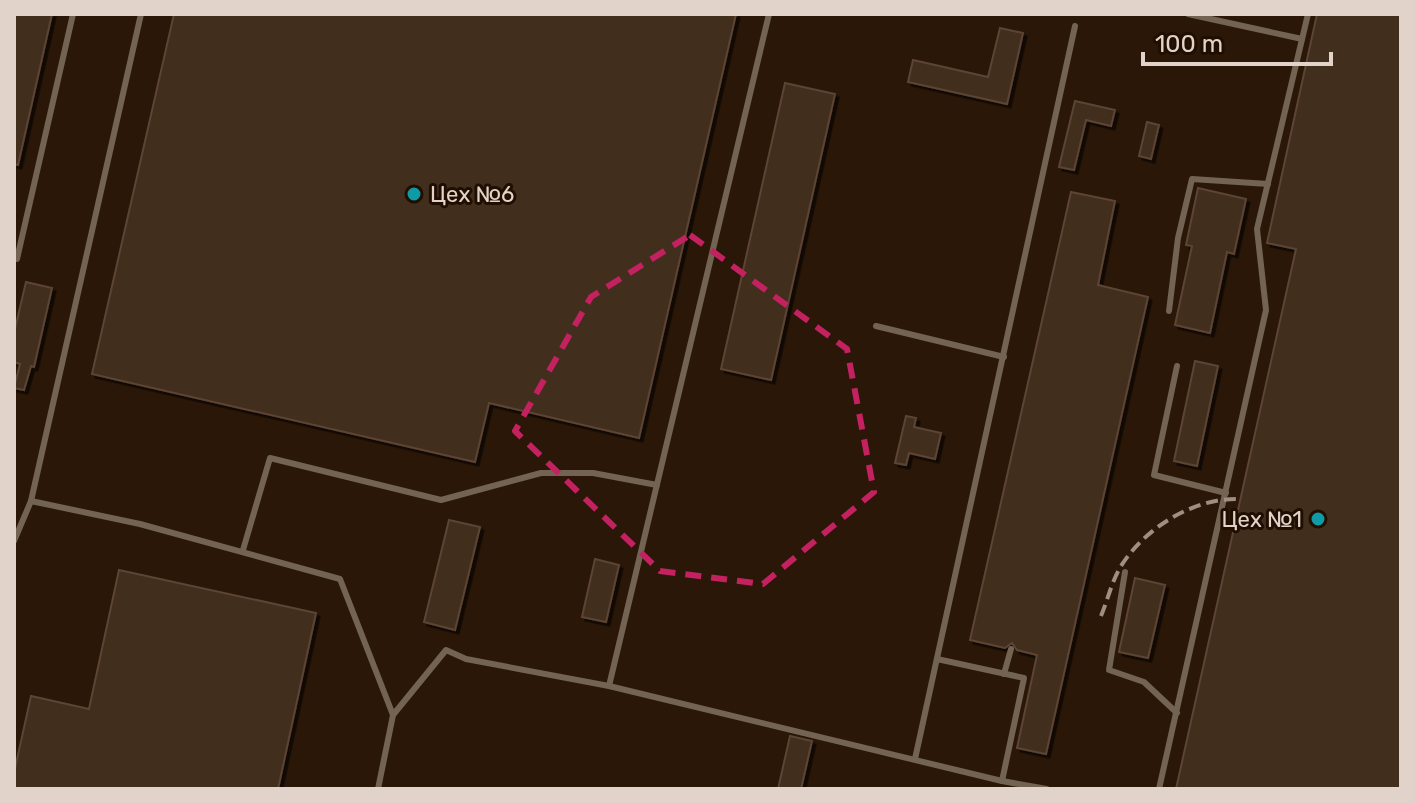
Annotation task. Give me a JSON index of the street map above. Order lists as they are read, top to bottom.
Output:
{
  "places": ["Цех №6", "Цех №1"],
  "scale_bar": "100 m"
}
